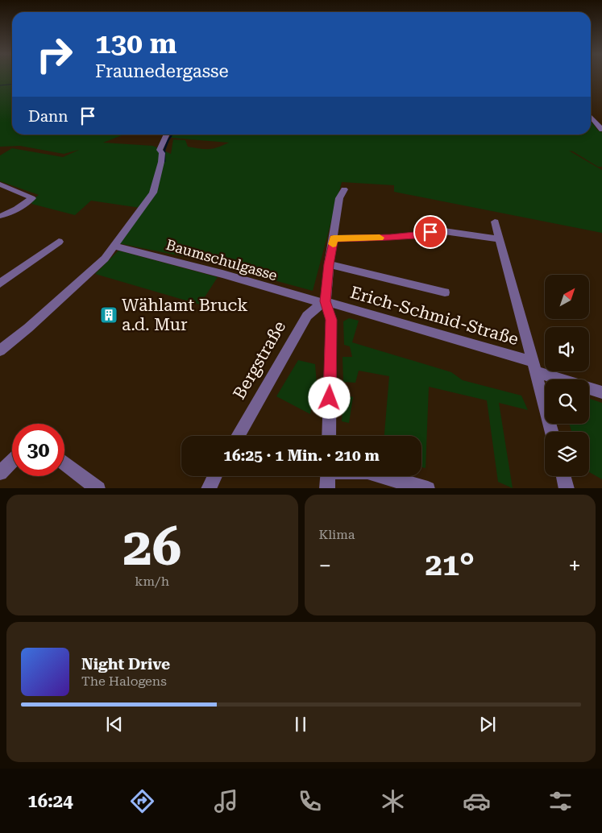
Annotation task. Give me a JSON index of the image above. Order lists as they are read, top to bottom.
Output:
{
  "streets": {
    "street": ["Baumschulgasse", "Erich-Schmid-Straße", "Bergstraße"]
  },
  "crossings": [
    ["Baumschulgasse", "Erich-Schmid-Straße"],
    ["Baumschulgasse", "Bergstraße"],
    ["Erich-Schmid-Straße", "Bergstraße"]
  ],
  "places": {
    "building": ["Wählamt Bruck a.d. Mur"]
  },
  "north": "top right",
  "page": {
    "turn": ["130 m", "Fraunedergasse"],
    "then": "Dann",
    "limit": "30",
    "trip": "16:25 · 1 Min. · 210 m",
    "tile": [
      ["26", "km/h"],
      "Klima"
    ],
    "heat": ["−", "21°", "+"],
    "song": ["Night Drive", "The Halogens"],
    "tabs": "16:24"
  }
}
